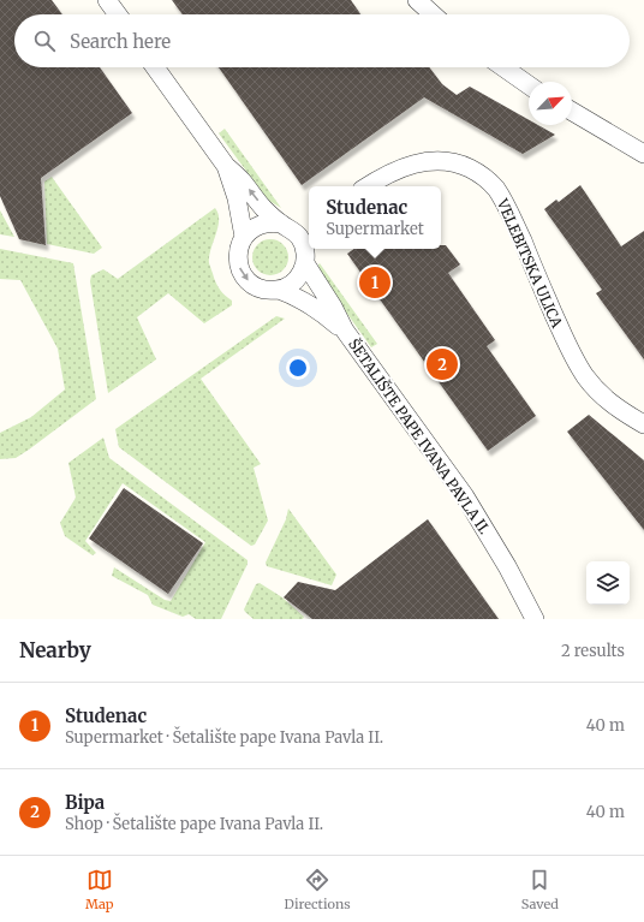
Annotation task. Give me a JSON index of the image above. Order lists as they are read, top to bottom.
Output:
{
  "streets": {
    "street": ["VELEBITSKA ULICA", "ŠETALIŠTE PAPE IVANA PAVLA II."]
  },
  "north": "top right",
  "page": {
    "search": "Search here",
    "popup": ["Studenac", "Supermarket"],
    "pins": ["1", "2"],
    "heading": ["Nearby", "2 results"],
    "list": [
      {
        "mark": "1",
        "name": "Studenac",
        "note": "Supermarket · Šetalište pape Ivana Pavla II.",
        "value": "40 m"
      },
      {
        "mark": "2",
        "name": "Bipa",
        "note": "Shop · Šetalište pape Ivana Pavla II.",
        "value": "40 m"
      }
    ],
    "nav": ["Map", "Directions", "Saved"]
  }
}
